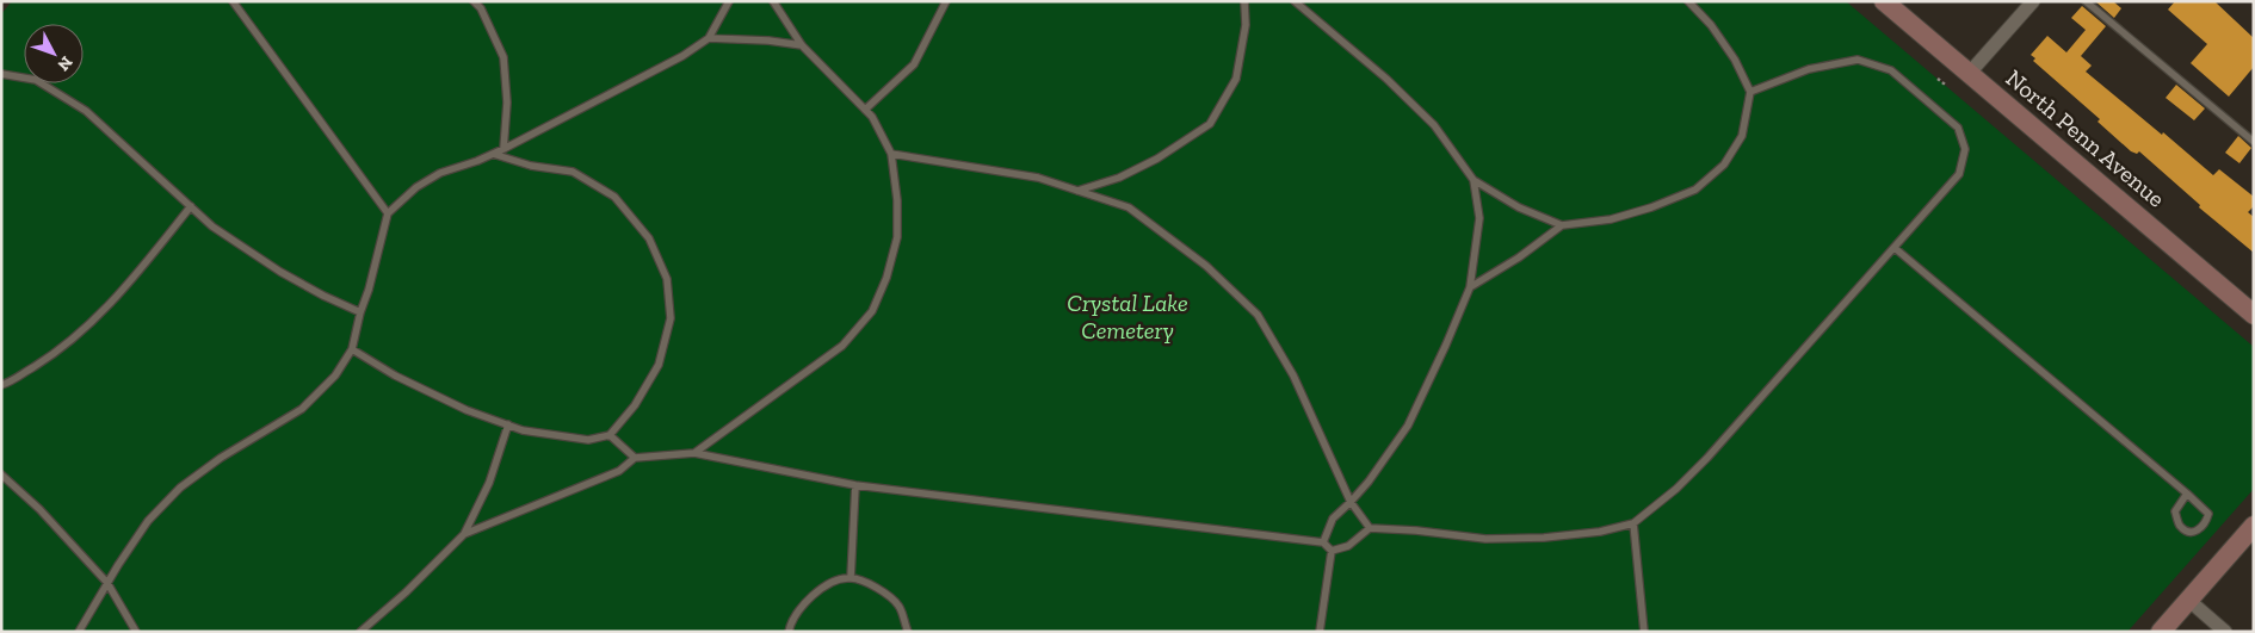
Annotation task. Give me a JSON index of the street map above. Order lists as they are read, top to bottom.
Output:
{
  "streets": {
    "main road": ["North Penn Avenue"]
  },
  "parks": ["Crystal Lake Cemetery"],
  "north": "bottom right"
}
